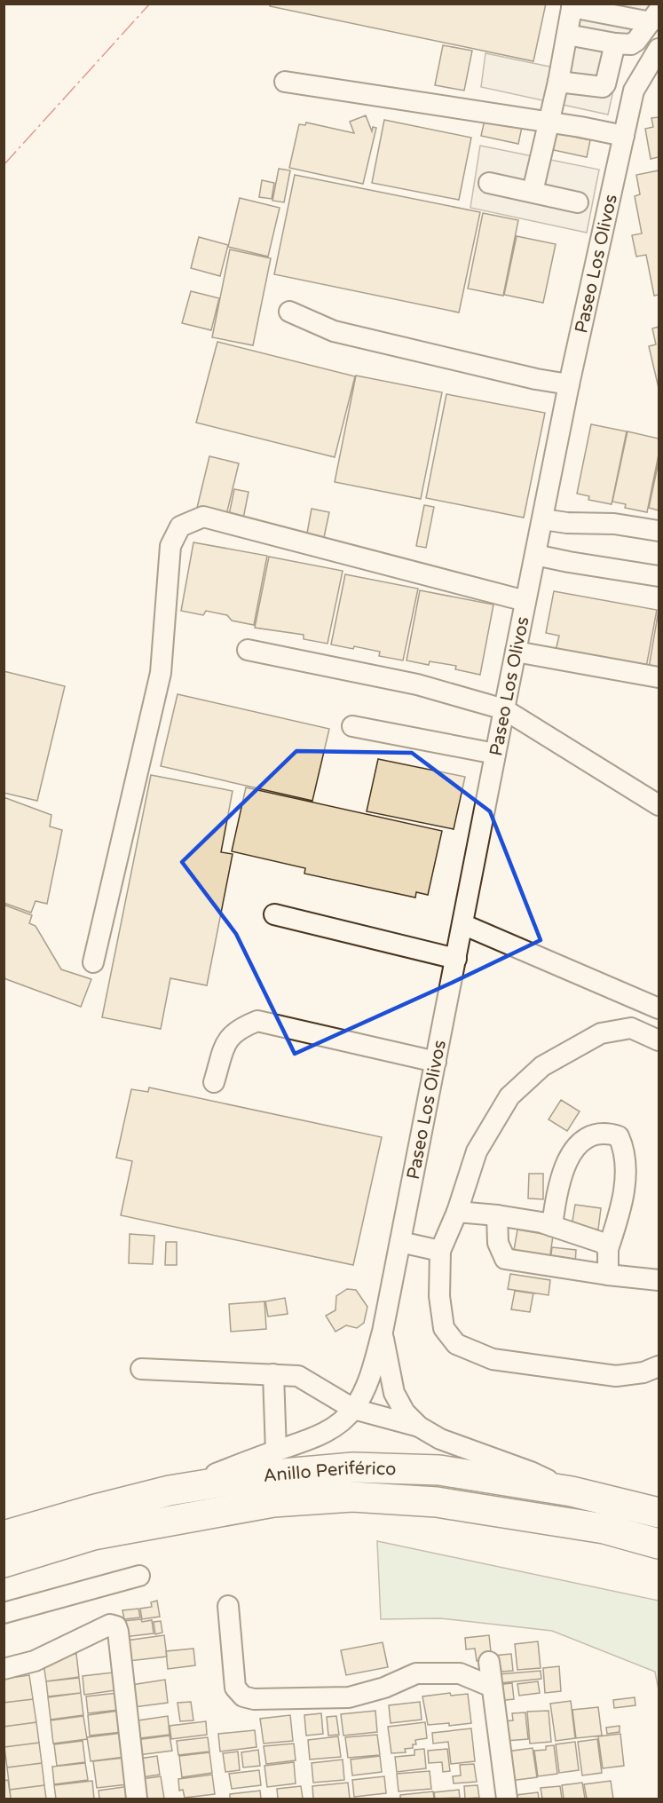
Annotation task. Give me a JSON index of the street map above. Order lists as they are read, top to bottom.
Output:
{
  "streets": {
    "highway": ["Anillo Periférico"],
    "street": ["Paseo Los Olivos"]
  },
  "crossings": [
    ["Paseo Los Olivos", "Anillo Periférico"]
  ]
}
